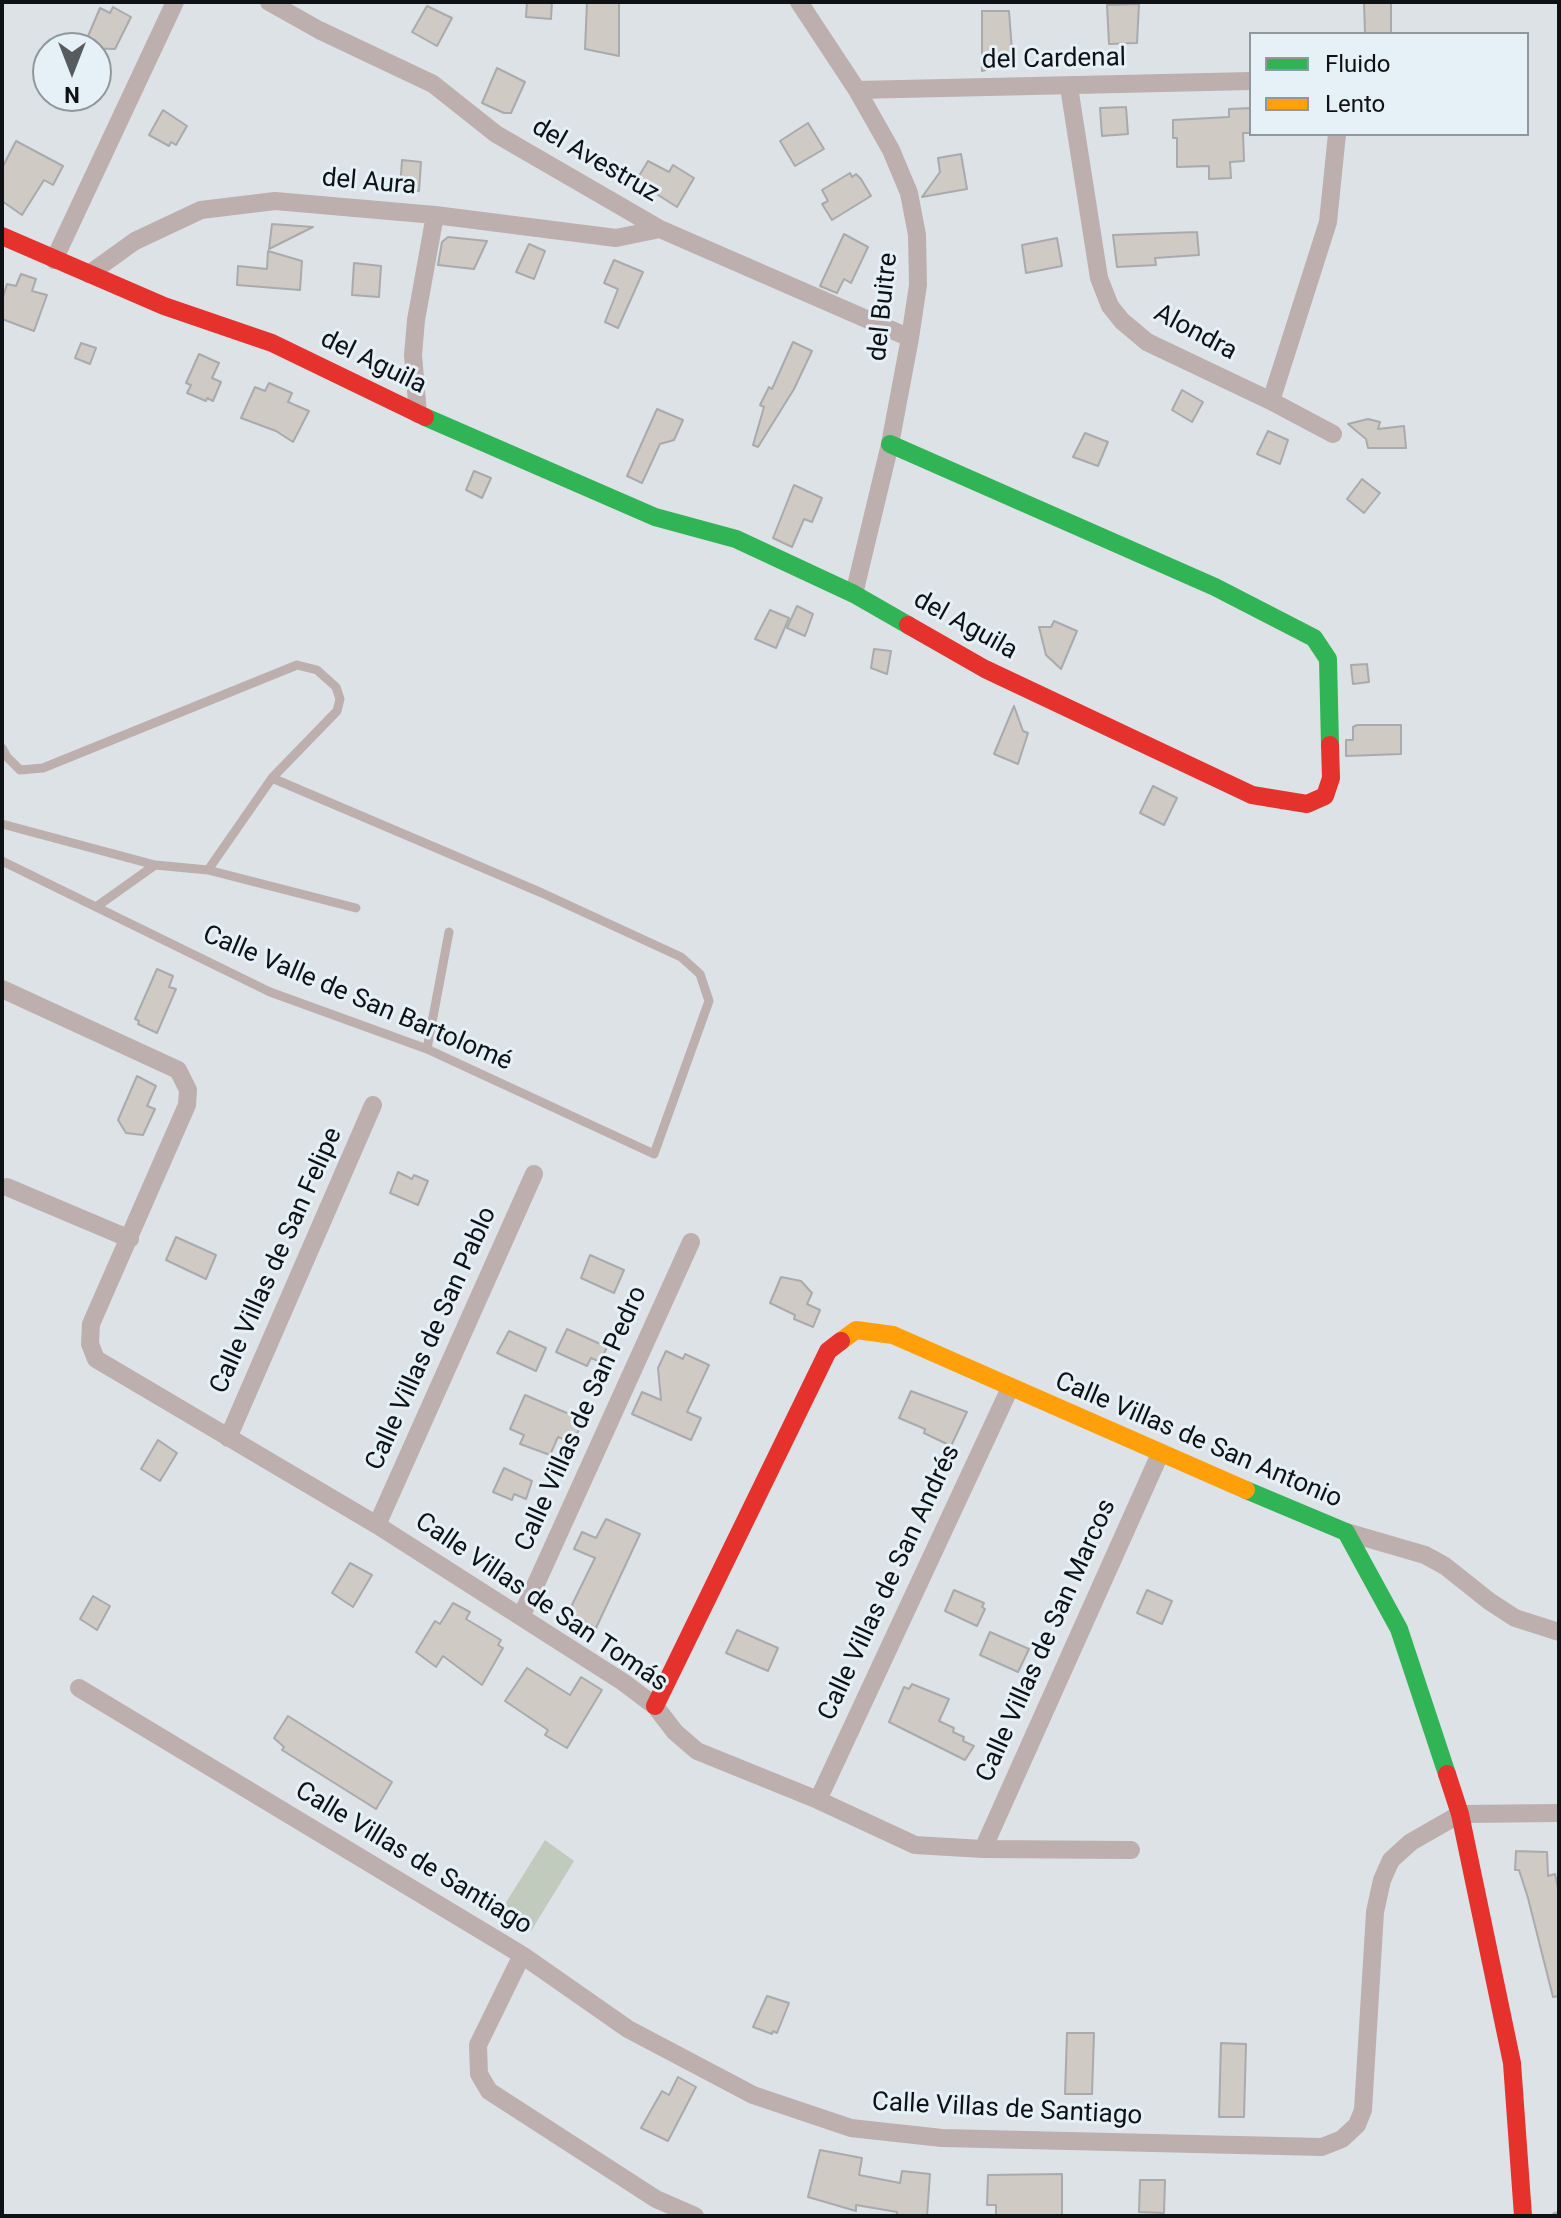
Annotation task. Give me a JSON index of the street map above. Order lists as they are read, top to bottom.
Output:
{
  "streets": {
    "street": [
      "del Cardenal",
      "del Avestruz",
      "del Aura",
      "del Buitre",
      "Alondra",
      "del Aguila",
      "Calle Villas de San Felipe",
      "Calle Villas de San Pablo",
      "Calle Villas de San Pedro",
      "Calle Villas de San Antonio",
      "Calle Villas de San Andrés",
      "Calle Villas de San Tomás",
      "Calle Villas de San Marcos",
      "Calle Villas de Santiago"
    ],
    "lane": ["Calle Valle de San Bartolomé"]
  },
  "crossings": [
    ["del Cardenal", "del Buitre"],
    ["del Cardenal", "Alondra"],
    ["del Avestruz", "del Aura"],
    ["del Avestruz", "del Buitre"],
    ["del Aura", "del Aguila"],
    ["del Buitre", "del Aguila"],
    ["Calle Villas de San Felipe", "Calle Villas de San Tomás"],
    ["Calle Villas de San Pablo", "Calle Villas de San Tomás"],
    ["Calle Villas de San Pedro", "Calle Villas de San Tomás"],
    ["Calle Villas de San Antonio", "Calle Villas de San Andrés"],
    ["Calle Villas de San Antonio", "Calle Villas de San Tomás"],
    ["Calle Villas de San Antonio", "Calle Villas de San Marcos"],
    ["Calle Villas de San Antonio", "Calle Villas de Santiago"],
    ["Calle Villas de San Andrés", "Calle Villas de San Tomás"],
    ["Calle Villas de San Tomás", "Calle Villas de San Marcos"]
  ],
  "legend": ["Fluido", "Lento"],
  "north": "bottom"
}
